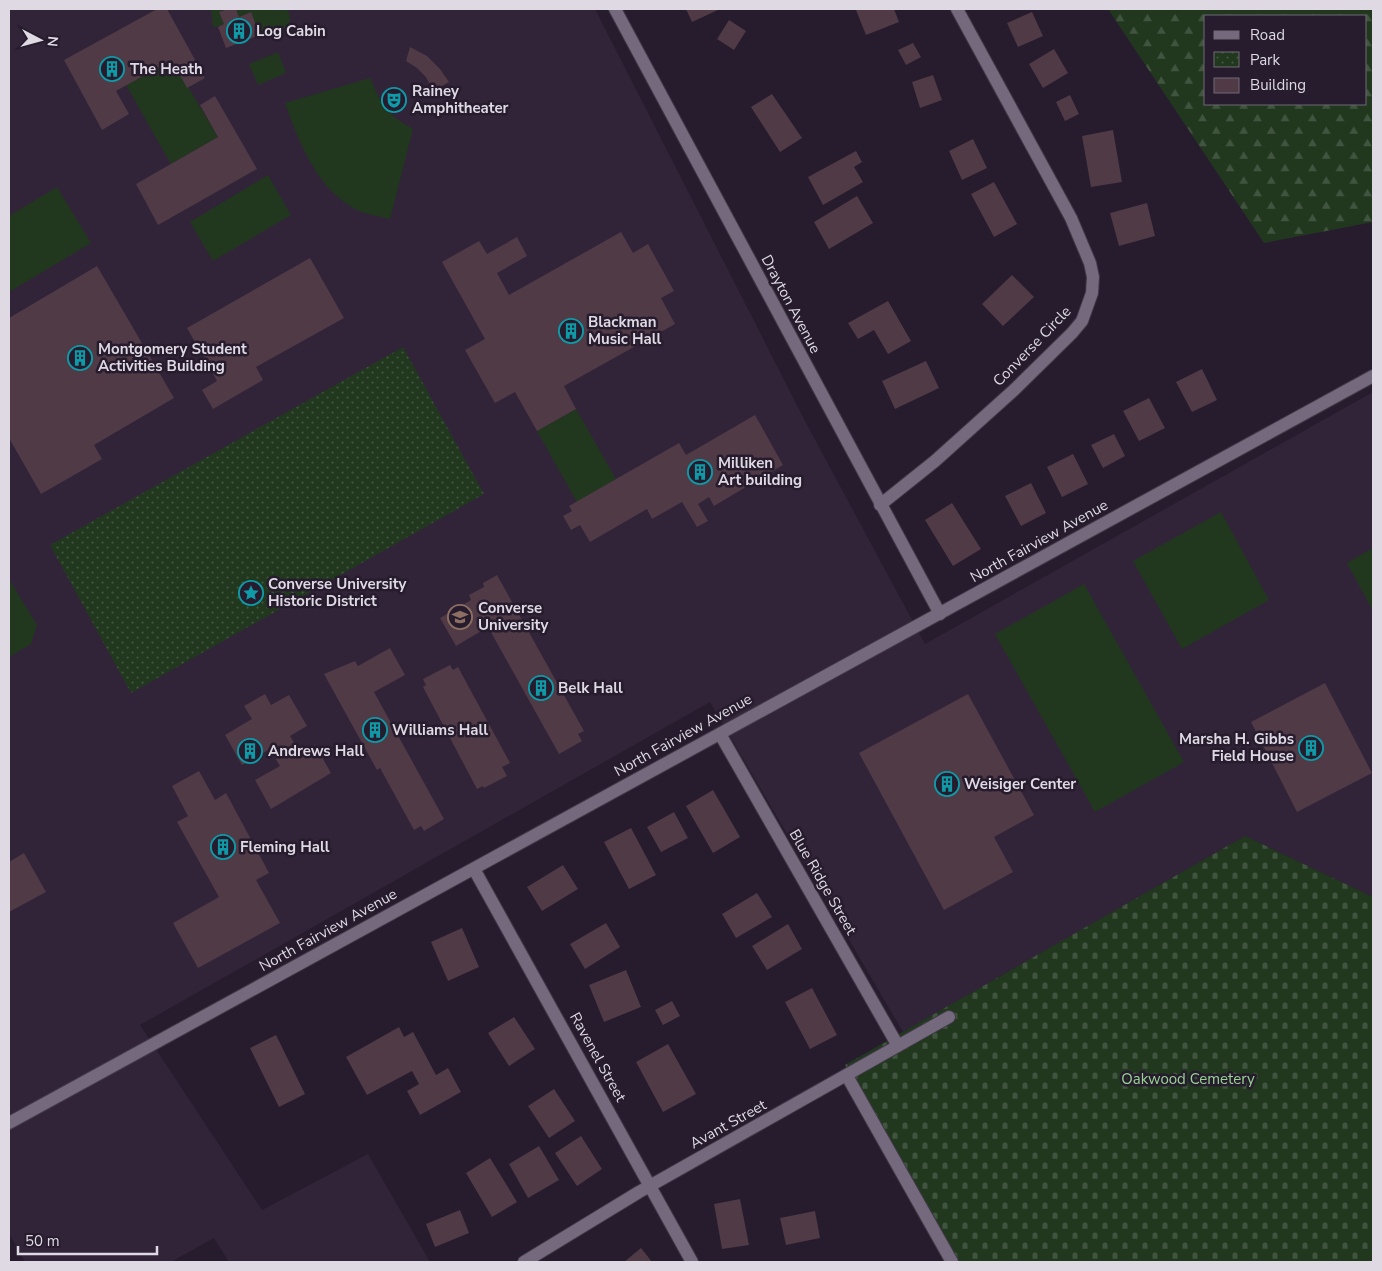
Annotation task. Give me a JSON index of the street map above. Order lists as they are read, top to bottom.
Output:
{
  "streets": {
    "street": [
      "Drayton Avenue",
      "Converse Circle",
      "North Fairview Avenue",
      "Blue Ridge Street",
      "Ravenel Street",
      "Avant Street"
    ]
  },
  "crossings": [
    ["Drayton Avenue", "Converse Circle"],
    ["Drayton Avenue", "North Fairview Avenue"],
    ["North Fairview Avenue", "Blue Ridge Street"],
    ["North Fairview Avenue", "Ravenel Street"],
    ["Blue Ridge Street", "Avant Street"],
    ["Ravenel Street", "Avant Street"]
  ],
  "parks": ["Oakwood Cemetery"],
  "places": {
    "building": [
      "Log Cabin",
      "The Heath",
      "Blackman Music Hall",
      "Montgomery Student Activities Building",
      "Milliken Art building",
      "Belk Hall",
      "Williams Hall",
      "Marsha H. Gibbs Field House",
      "Andrews Hall",
      "Weisiger Center",
      "Fleming Hall"
    ],
    "theatre": ["Rainey Amphitheater"],
    "place": ["Converse University Historic District"],
    "school or university": ["Converse University"]
  },
  "legend": ["Road", "Park", "Building"],
  "scale_bar": "50 m",
  "north": "right"
}
